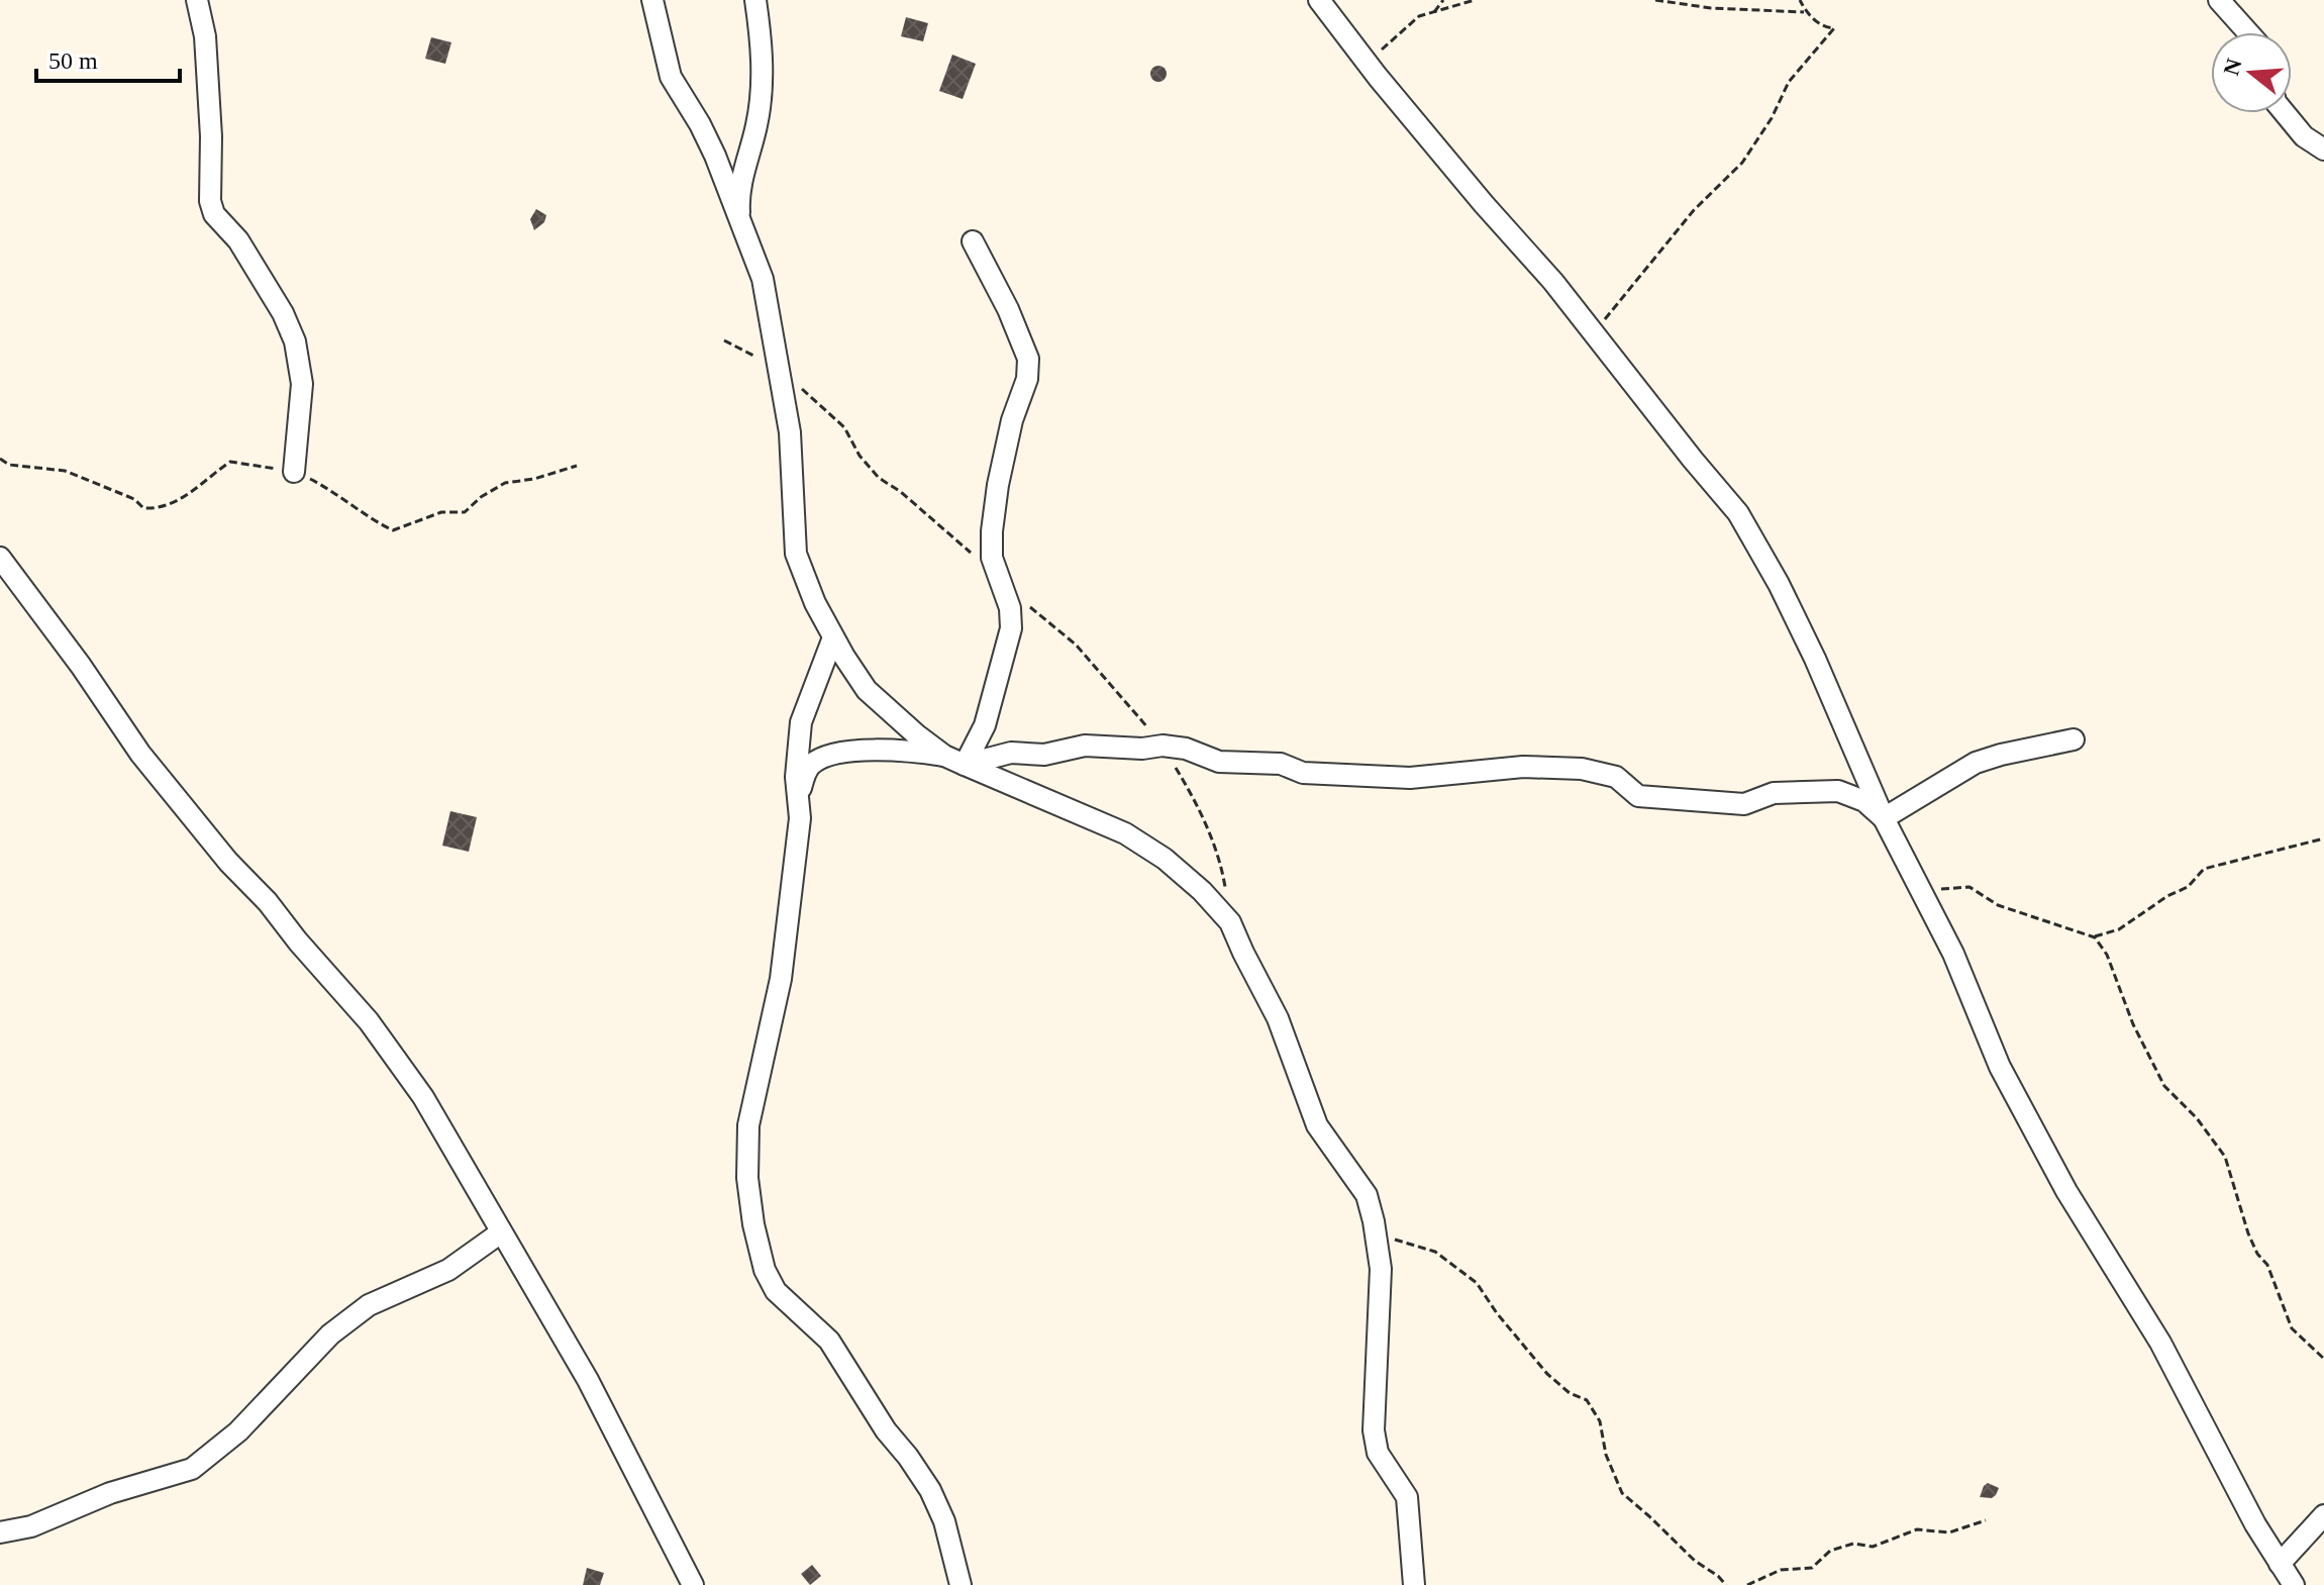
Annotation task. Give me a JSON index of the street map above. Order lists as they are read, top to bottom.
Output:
{
  "scale_bar": "50 m",
  "north": "left"
}
